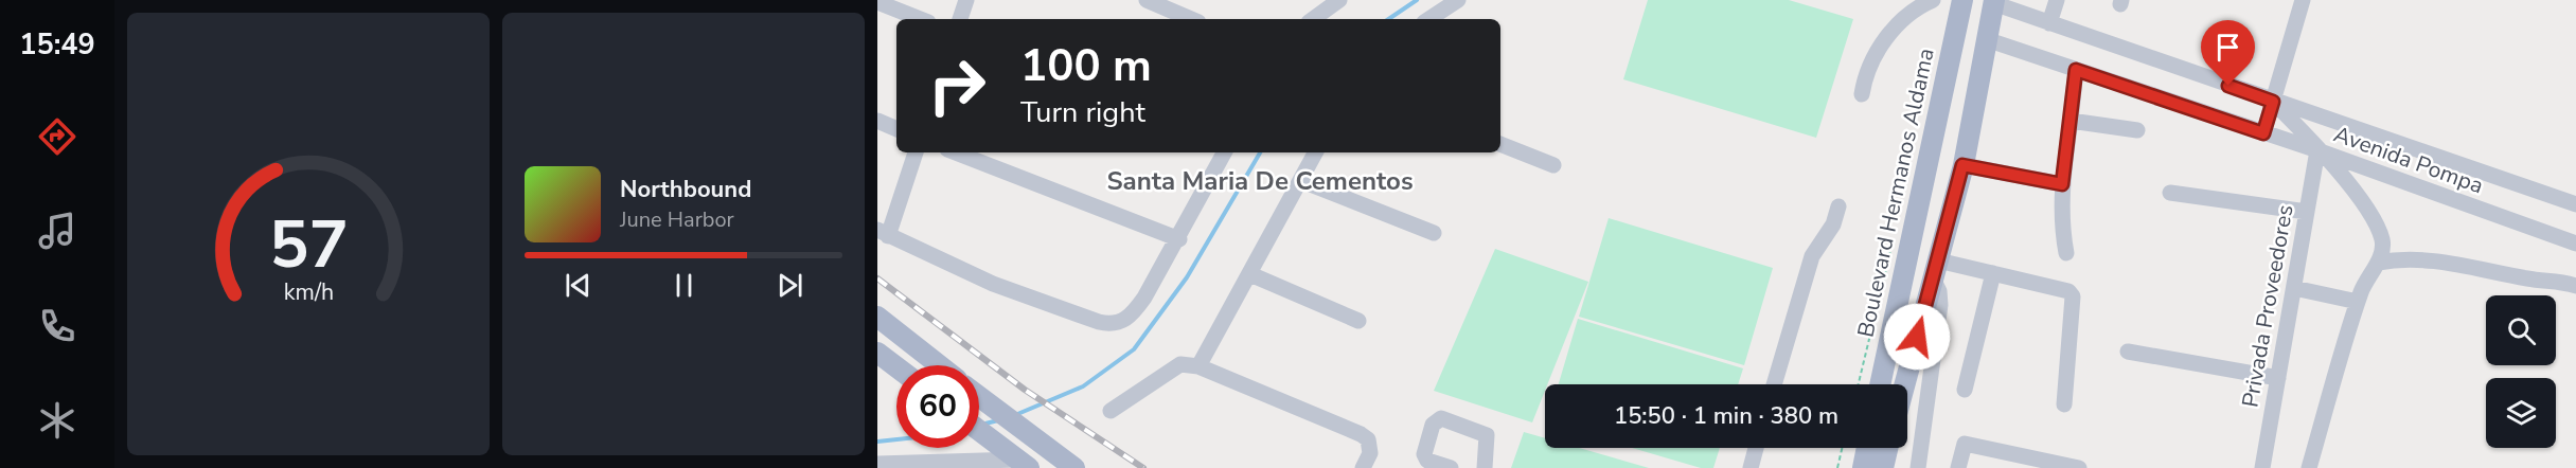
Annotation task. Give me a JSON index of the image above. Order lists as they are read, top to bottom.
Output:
{
  "streets": {
    "main road": ["Boulevard Hermanos Aldama"],
    "street": ["Avenida Pompa", "Privada Proveedores"]
  },
  "crossings": [
    ["Avenida Pompa", "Privada Proveedores"]
  ],
  "districts": ["Santa Maria De Cementos"],
  "page": {
    "tabs": "15:49",
    "turn": ["100 m", "Turn right"],
    "song": ["Northbound", "June Harbor"],
    "limit": "60",
    "trip": "15:50 · 1 min · 380 m",
    "gauge": ["57", "km/h"]
  }
}
